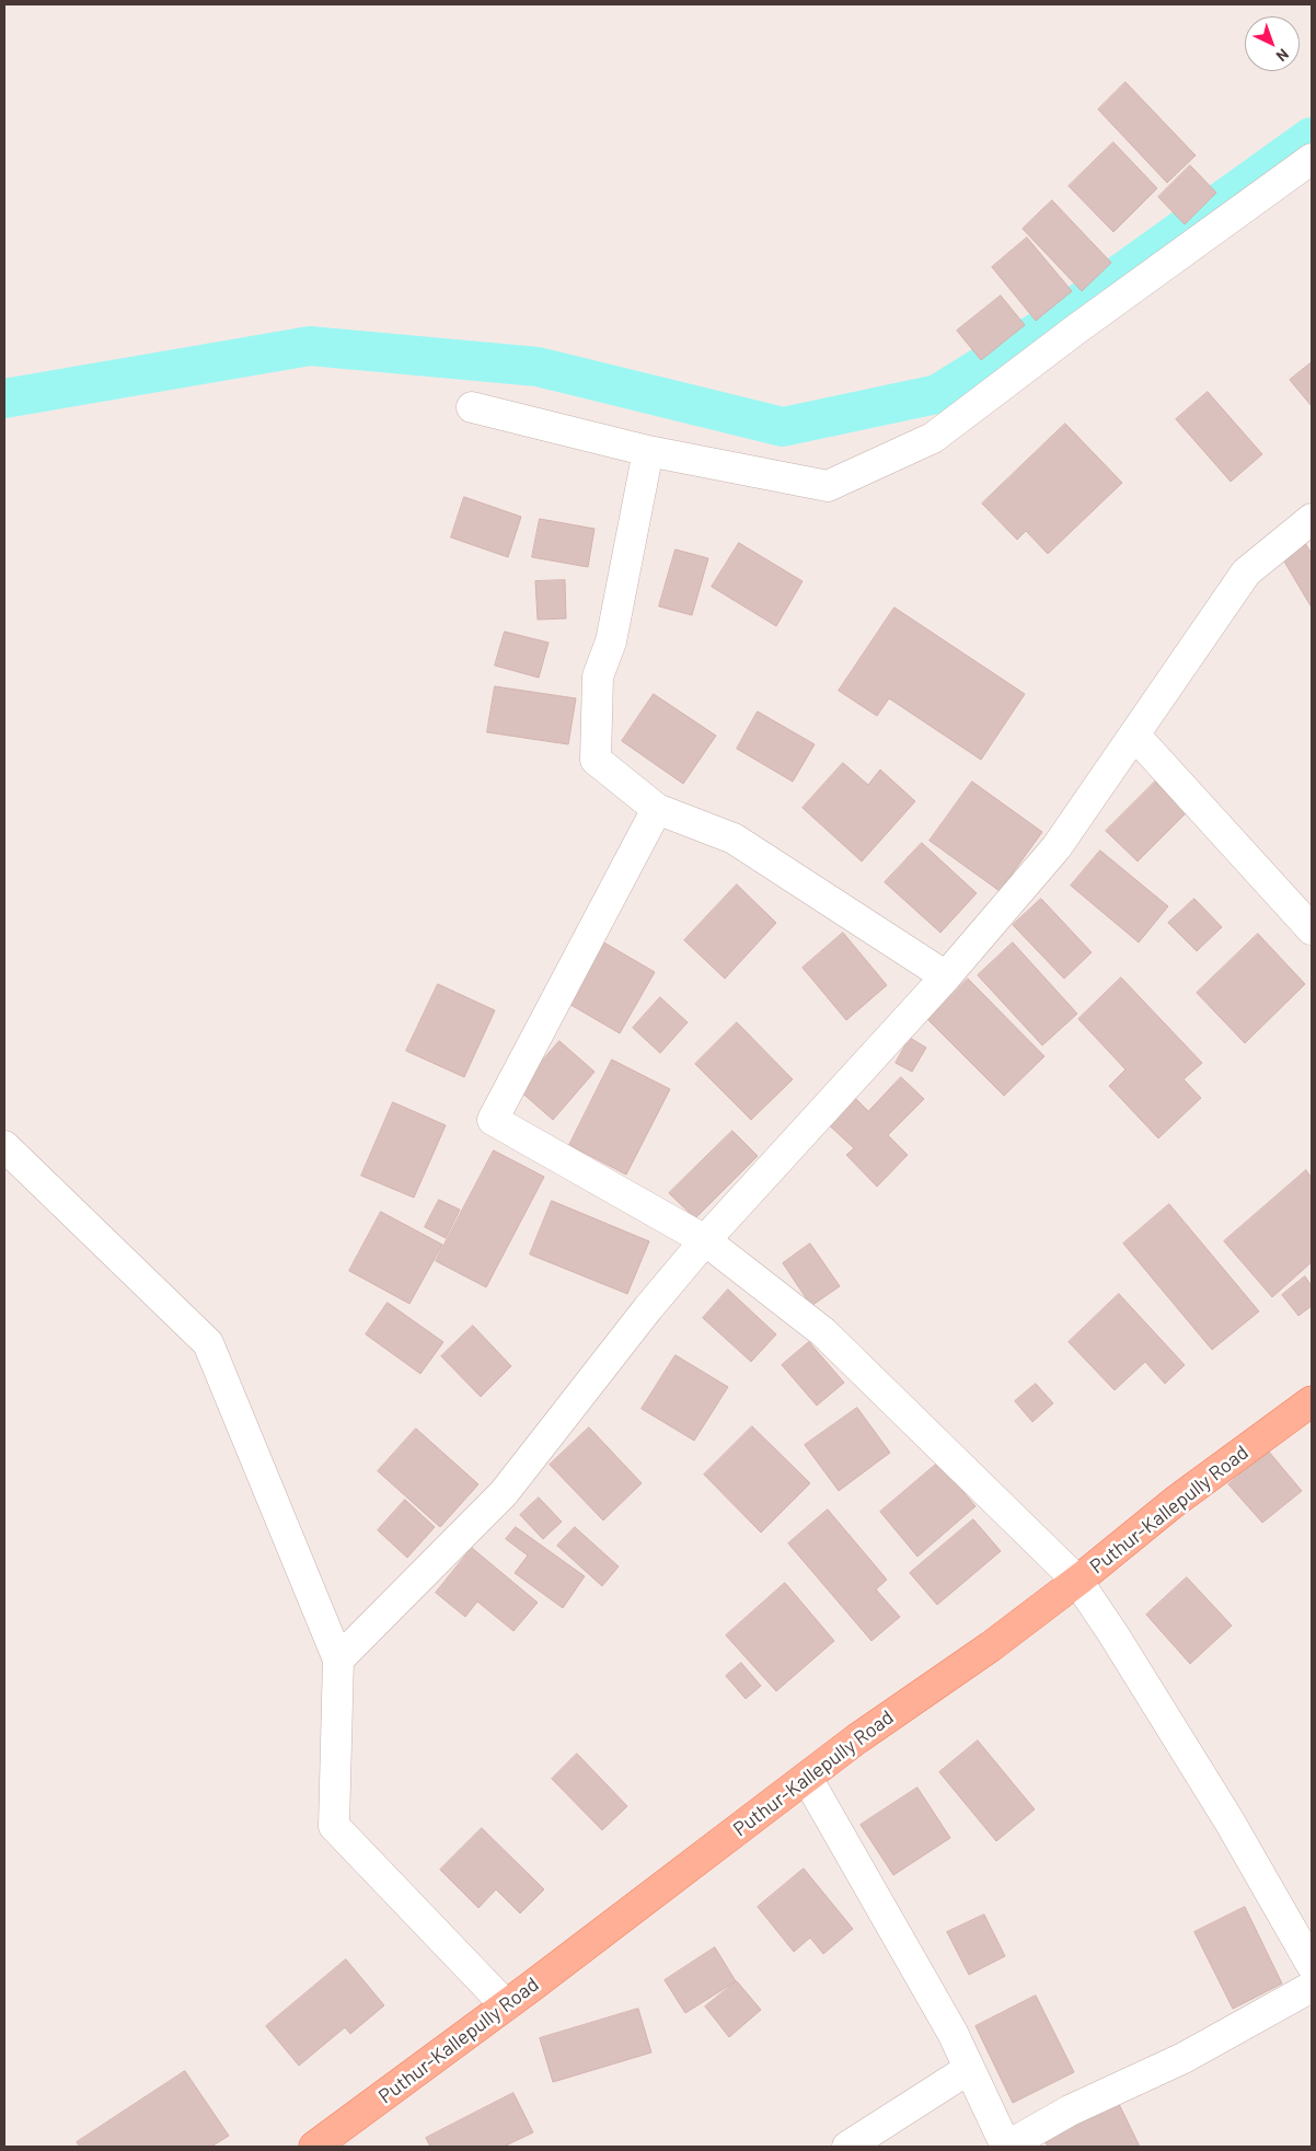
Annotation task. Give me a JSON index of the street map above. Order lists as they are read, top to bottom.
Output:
{
  "streets": {
    "main road": ["Puthur-Kallepully Road"]
  },
  "north": "bottom right"
}
